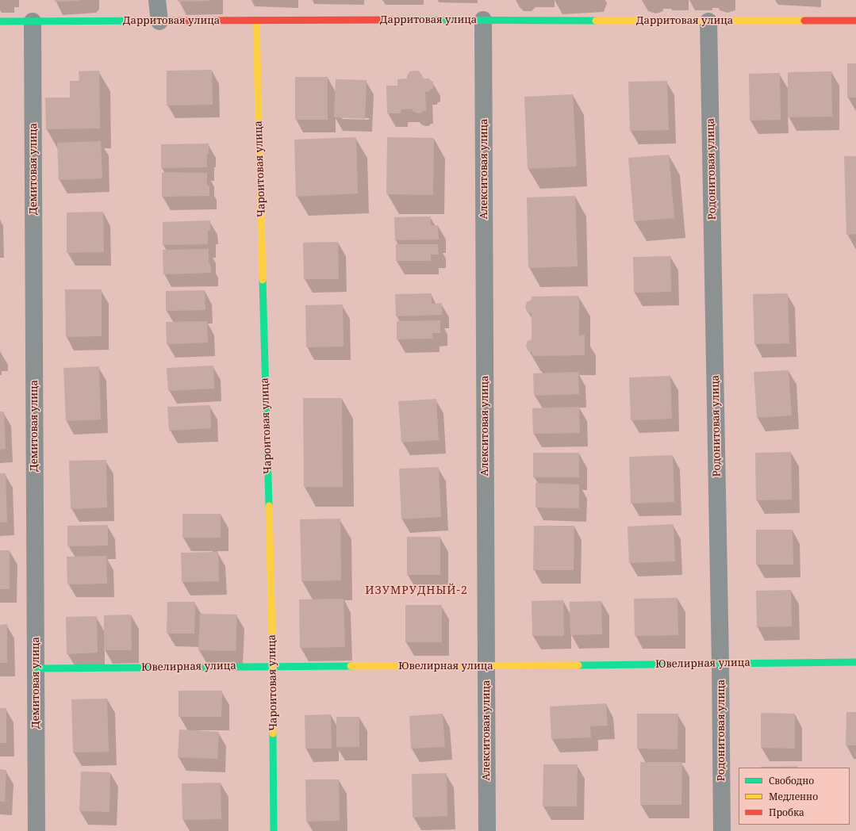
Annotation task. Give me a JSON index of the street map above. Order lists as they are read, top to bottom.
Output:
{
  "streets": {
    "street": [
      "Дарритовая улица",
      "Демитовая улица",
      "Чароитовая улица",
      "Алекситовая улица",
      "Родонитовая улица",
      "Ювелирная улица"
    ]
  },
  "crossings": [
    ["Дарритовая улица", "Демитовая улица"],
    ["Дарритовая улица", "Чароитовая улица"],
    ["Дарритовая улица", "Алекситовая улица"],
    ["Дарритовая улица", "Родонитовая улица"],
    ["Демитовая улица", "Ювелирная улица"],
    ["Чароитовая улица", "Ювелирная улица"],
    ["Алекситовая улица", "Ювелирная улица"],
    ["Родонитовая улица", "Ювелирная улица"]
  ],
  "districts": ["ИЗУМРУДНЫЙ-2"],
  "legend": ["Свободно", "Медленно", "Пробка"]
}
